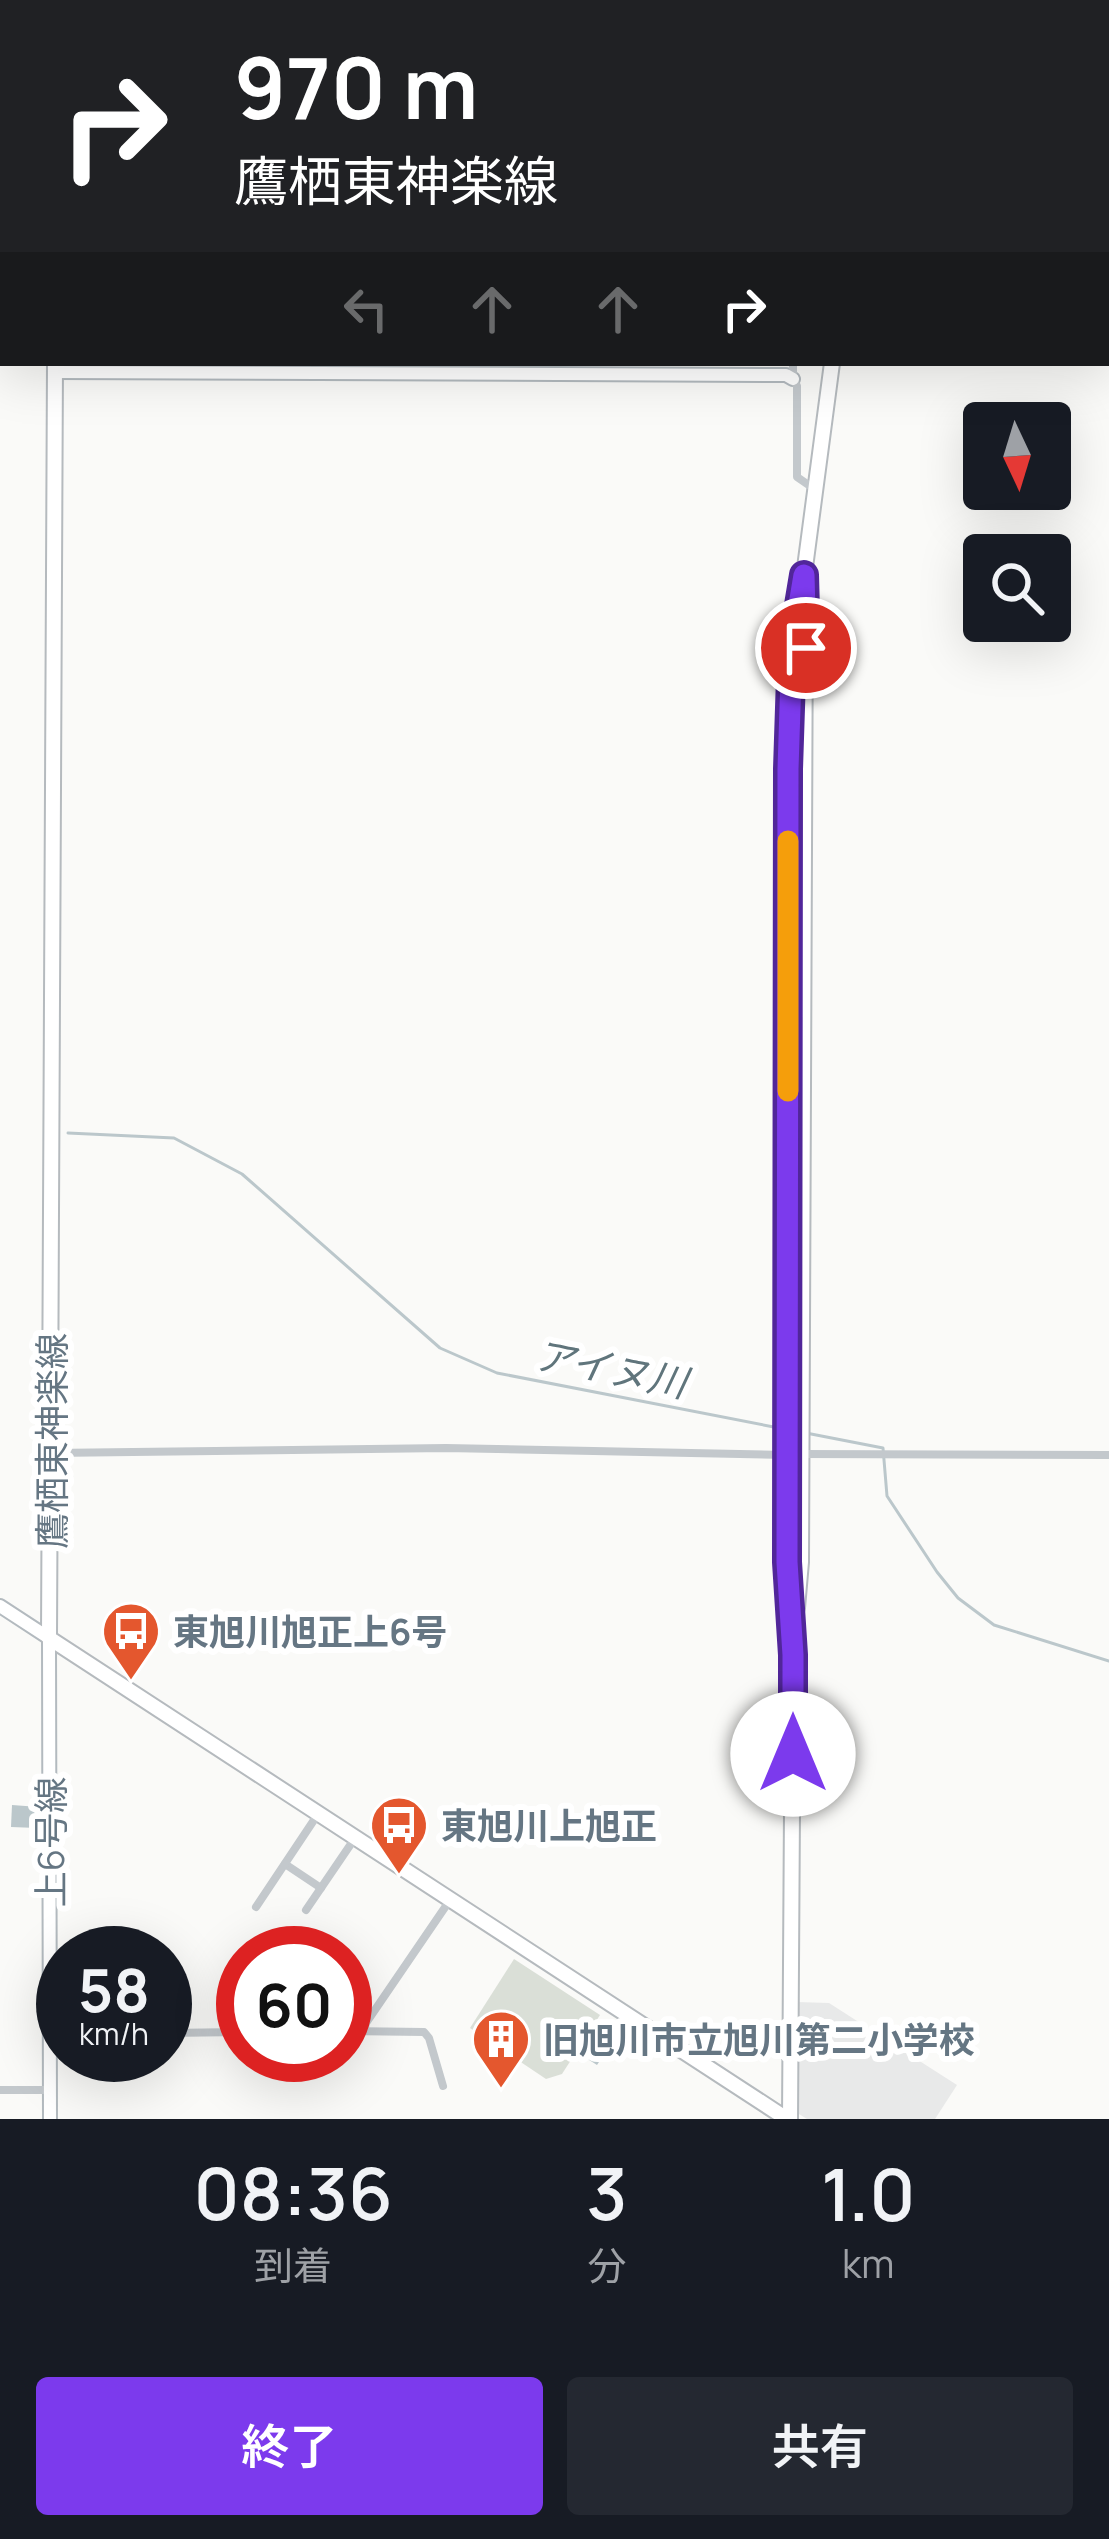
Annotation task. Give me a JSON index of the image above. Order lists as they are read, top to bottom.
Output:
{
  "streets": {
    "main road": ["鷹栖東神楽線"],
    "street": ["上6号線"]
  },
  "crossings": [
    ["鷹栖東神楽線", "上6号線"]
  ],
  "water": ["アイヌ川"],
  "places": {
    "bus stop": ["東旭川旭正上6号", "東旭川上旭正"],
    "building": ["旧旭川市立旭川第二小学校"]
  },
  "north": "bottom",
  "page": {
    "turn": ["970 m", "鷹栖東神楽線"],
    "speed": "58 km/h",
    "limit": "60",
    "eta": [
      "08:36",
      "到着",
      "3",
      "分",
      "1.0",
      "km"
    ],
    "buttons": ["終了", "共有"]
  }
}
